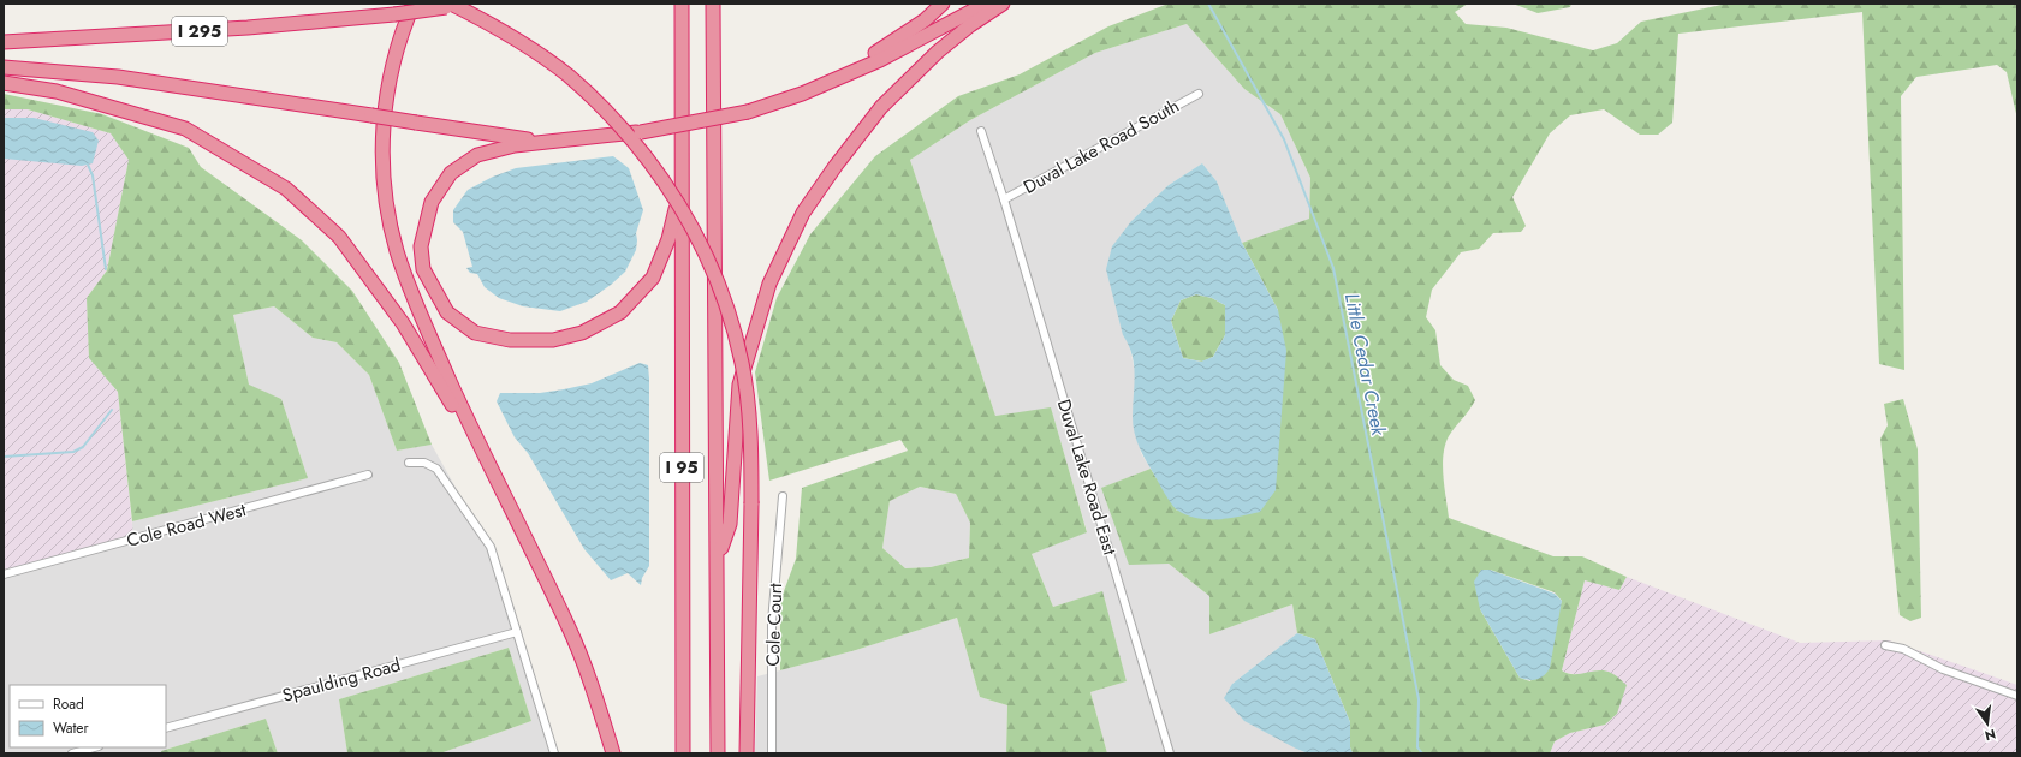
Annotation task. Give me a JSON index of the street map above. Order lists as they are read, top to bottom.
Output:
{
  "streets": {
    "highway": ["I 295", "I 95"],
    "street": [
      "Duval Lake Road South",
      "Duval Lake Road East",
      "Cole Road West",
      "Cole Court",
      "Spaulding Road"
    ]
  },
  "crossings": [
    ["Duval Lake Road South", "Duval Lake Road East"]
  ],
  "water": ["Little Cedar Creek"],
  "legend": ["Road", "Water"],
  "north": "bottom"
}
